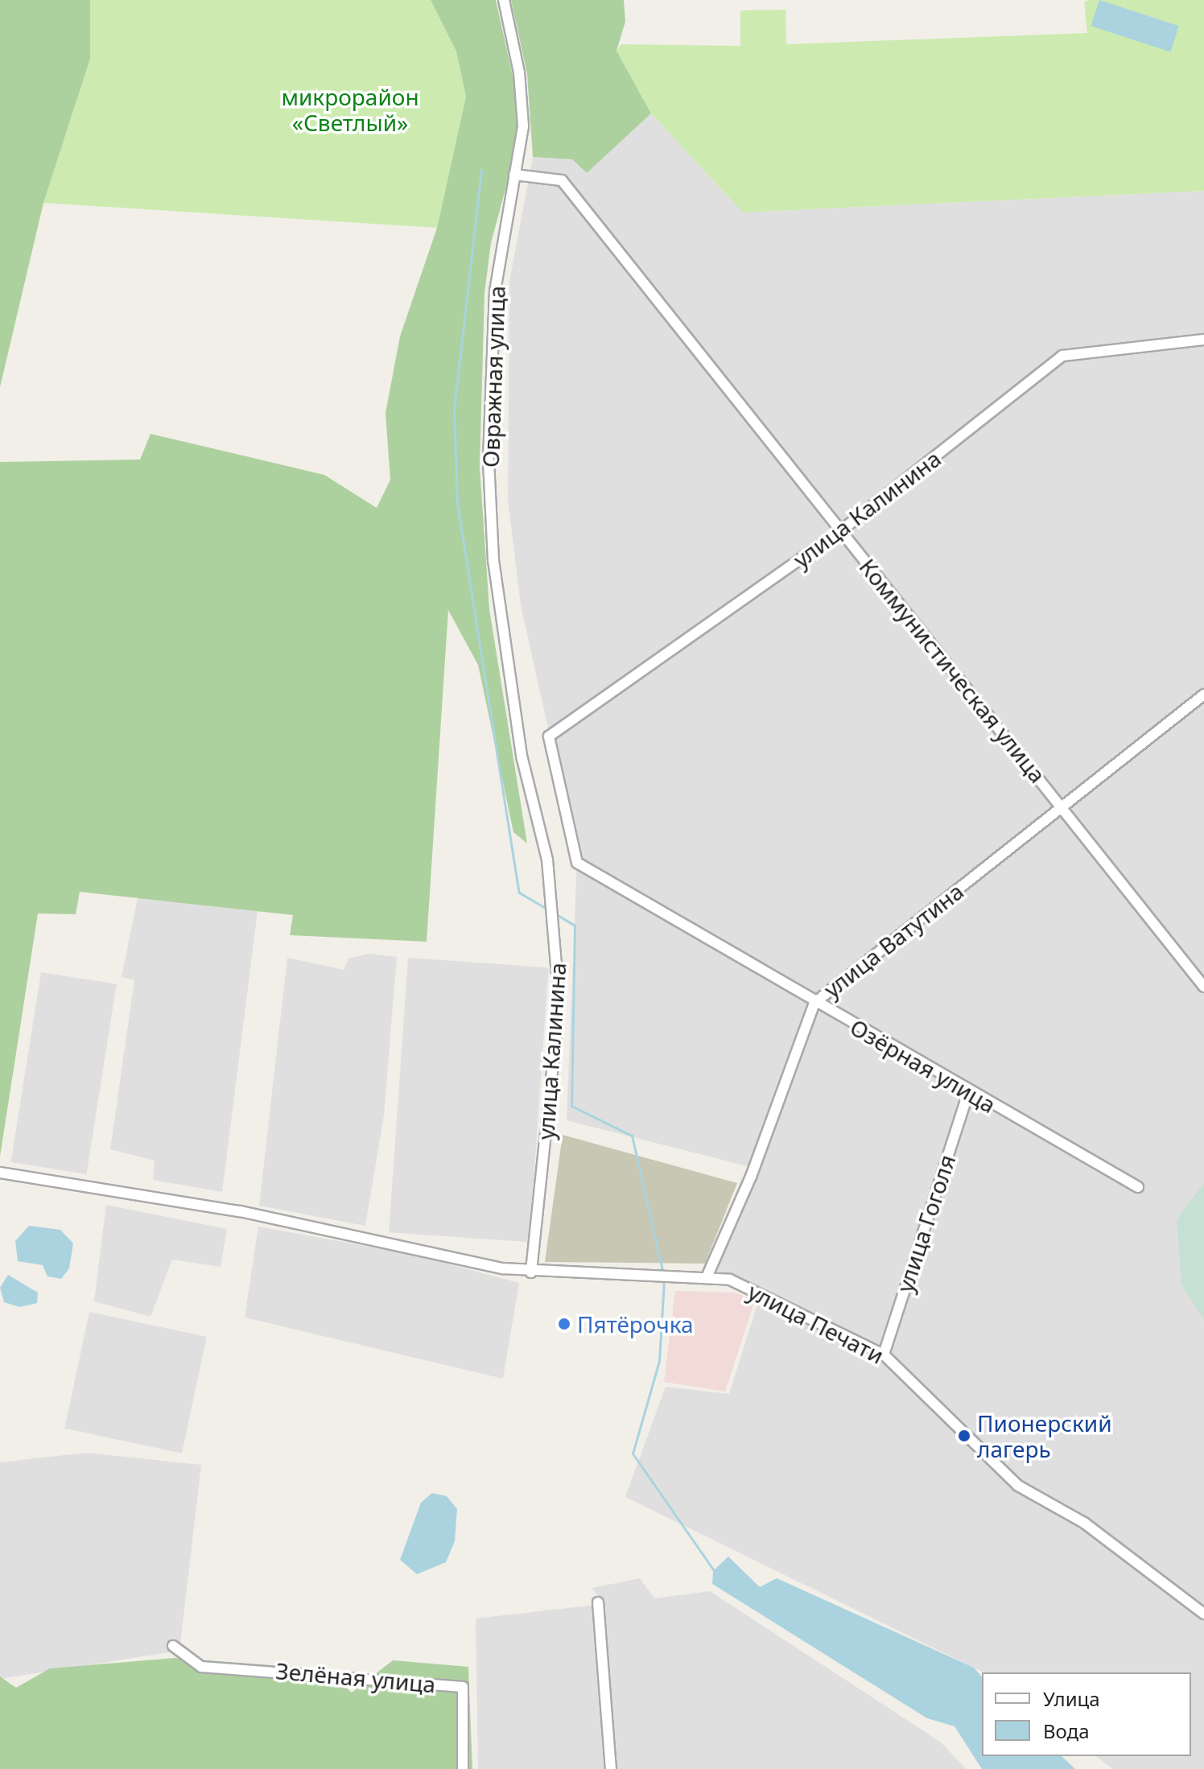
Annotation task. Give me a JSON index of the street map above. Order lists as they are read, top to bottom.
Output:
{
  "streets": {
    "street": [
      "Овражная улица",
      "улица Калинина",
      "Коммунистическая улица",
      "улица Ватутина",
      "Озёрная улица",
      "улица Гоголя",
      "улица Печати",
      "Зелёная улица"
    ]
  },
  "crossings": [
    ["Овражная улица", "улица Калинина"],
    ["Овражная улица", "Коммунистическая улица"],
    ["улица Калинина", "Коммунистическая улица"],
    ["улица Калинина", "Озёрная улица"],
    ["улица Калинина", "улица Печати"],
    ["Коммунистическая улица", "улица Ватутина"],
    ["улица Ватутина", "Озёрная улица"],
    ["улица Ватутина", "улица Печати"],
    ["Озёрная улица", "улица Гоголя"],
    ["улица Гоголя", "улица Печати"]
  ],
  "parks": ["микрорайон «Светлый»"],
  "places": ["Пятёрочка", "Пионерский лагерь"],
  "legend": ["Улица", "Вода"]
}
